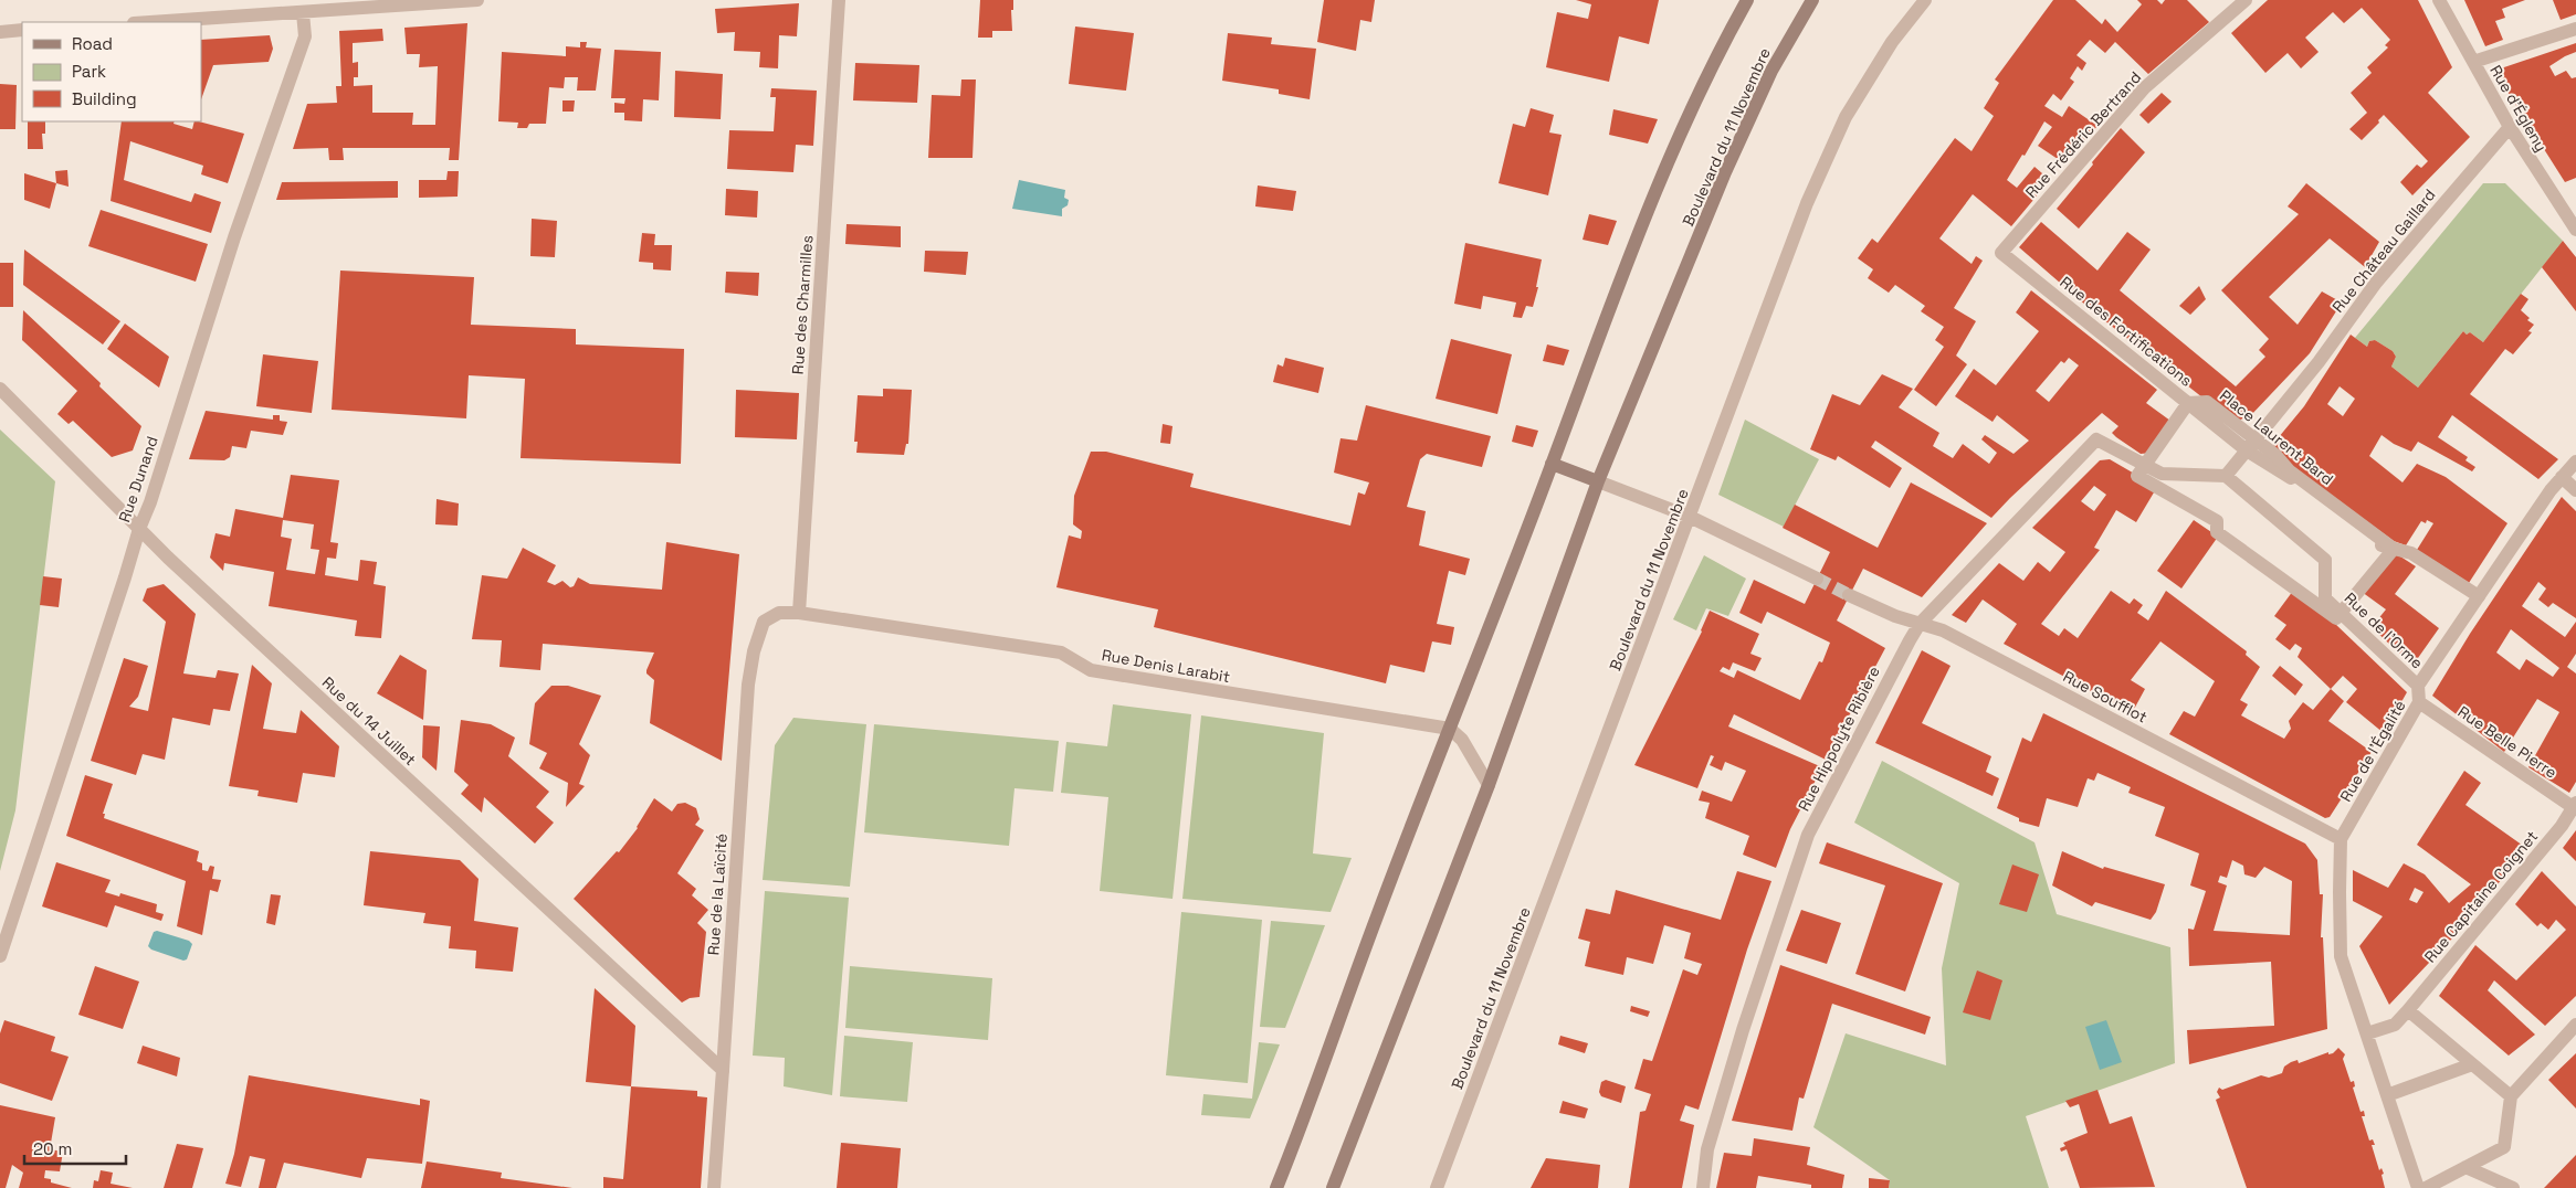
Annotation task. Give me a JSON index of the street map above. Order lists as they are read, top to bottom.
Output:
{
  "streets": {
    "main road": ["Boulevard du 11 Novembre"],
    "street": [
      "Rue d'Égleny",
      "Rue Frédéric Bertrand",
      "Rue Château Gaillard",
      "Rue des Charmilles",
      "Rue des Fortifications",
      "Place Laurent Bard",
      "Rue Dunand",
      "Rue de l'Orme",
      "Rue Denis Larabit",
      "Rue Soufflot",
      "Rue du 14 Juillet",
      "Rue Hippolyte Ribière",
      "Rue Belle Pierre",
      "Rue de l'Égalité",
      "Rue de la Laïcité",
      "Rue Capitaine Coignet"
    ]
  },
  "crossings": [
    ["Rue d'Égleny", "Rue Château Gaillard"],
    ["Rue Frédéric Bertrand", "Rue des Fortifications"],
    ["Rue Château Gaillard", "Rue des Fortifications"],
    ["Rue Château Gaillard", "Place Laurent Bard"],
    ["Rue des Charmilles", "Rue Denis Larabit"],
    ["Rue des Fortifications", "Place Laurent Bard"],
    ["Rue des Fortifications", "Rue de l'Égalité"],
    ["Place Laurent Bard", "Rue de l'Orme"],
    ["Place Laurent Bard", "Rue Hippolyte Ribière"],
    ["Rue Dunand", "Rue du 14 Juillet"],
    ["Rue de l'Orme", "Rue Hippolyte Ribière"],
    ["Rue de l'Orme", "Rue de l'Égalité"],
    ["Rue Denis Larabit", "Rue de la Laïcité"],
    ["Rue Soufflot", "Rue Hippolyte Ribière"],
    ["Rue Soufflot", "Rue de l'Égalité"],
    ["Rue du 14 Juillet", "Rue de la Laïcité"],
    ["Rue Belle Pierre", "Rue de l'Égalité"],
    ["Rue Belle Pierre", "Rue Capitaine Coignet"],
    ["Rue de l'Égalité", "Rue Capitaine Coignet"]
  ],
  "legend": ["Road", "Park", "Building"],
  "scale_bar": "20 m"
}
